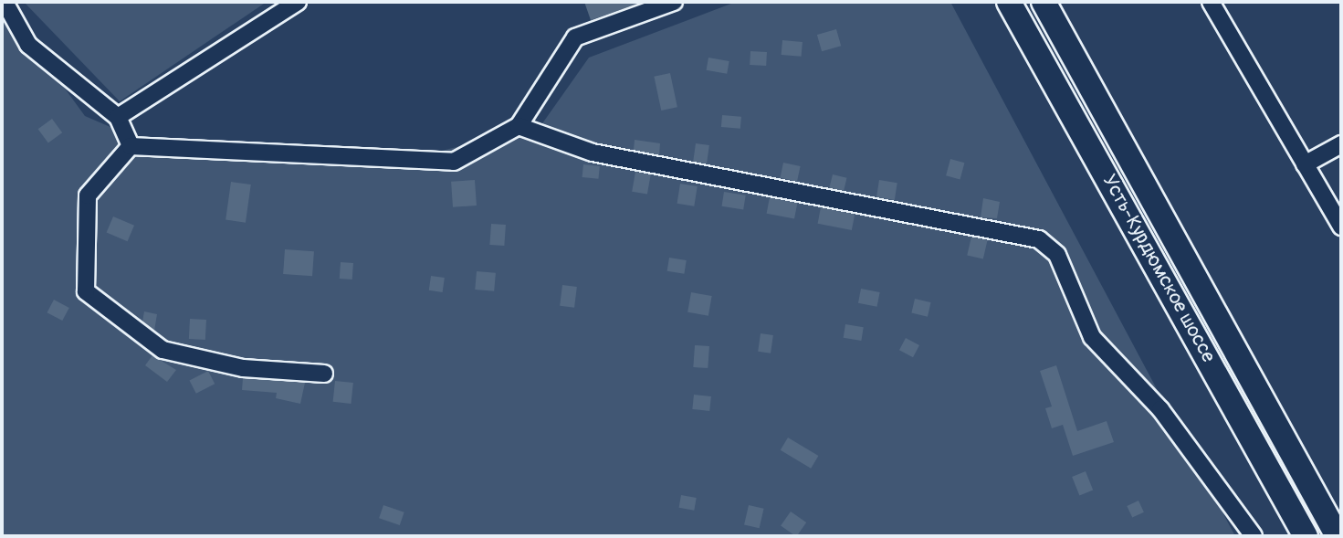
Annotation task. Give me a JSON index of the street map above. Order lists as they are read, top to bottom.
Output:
{
  "streets": {
    "main road": ["Усть-Курдюмское шоссе"]
  }
}
